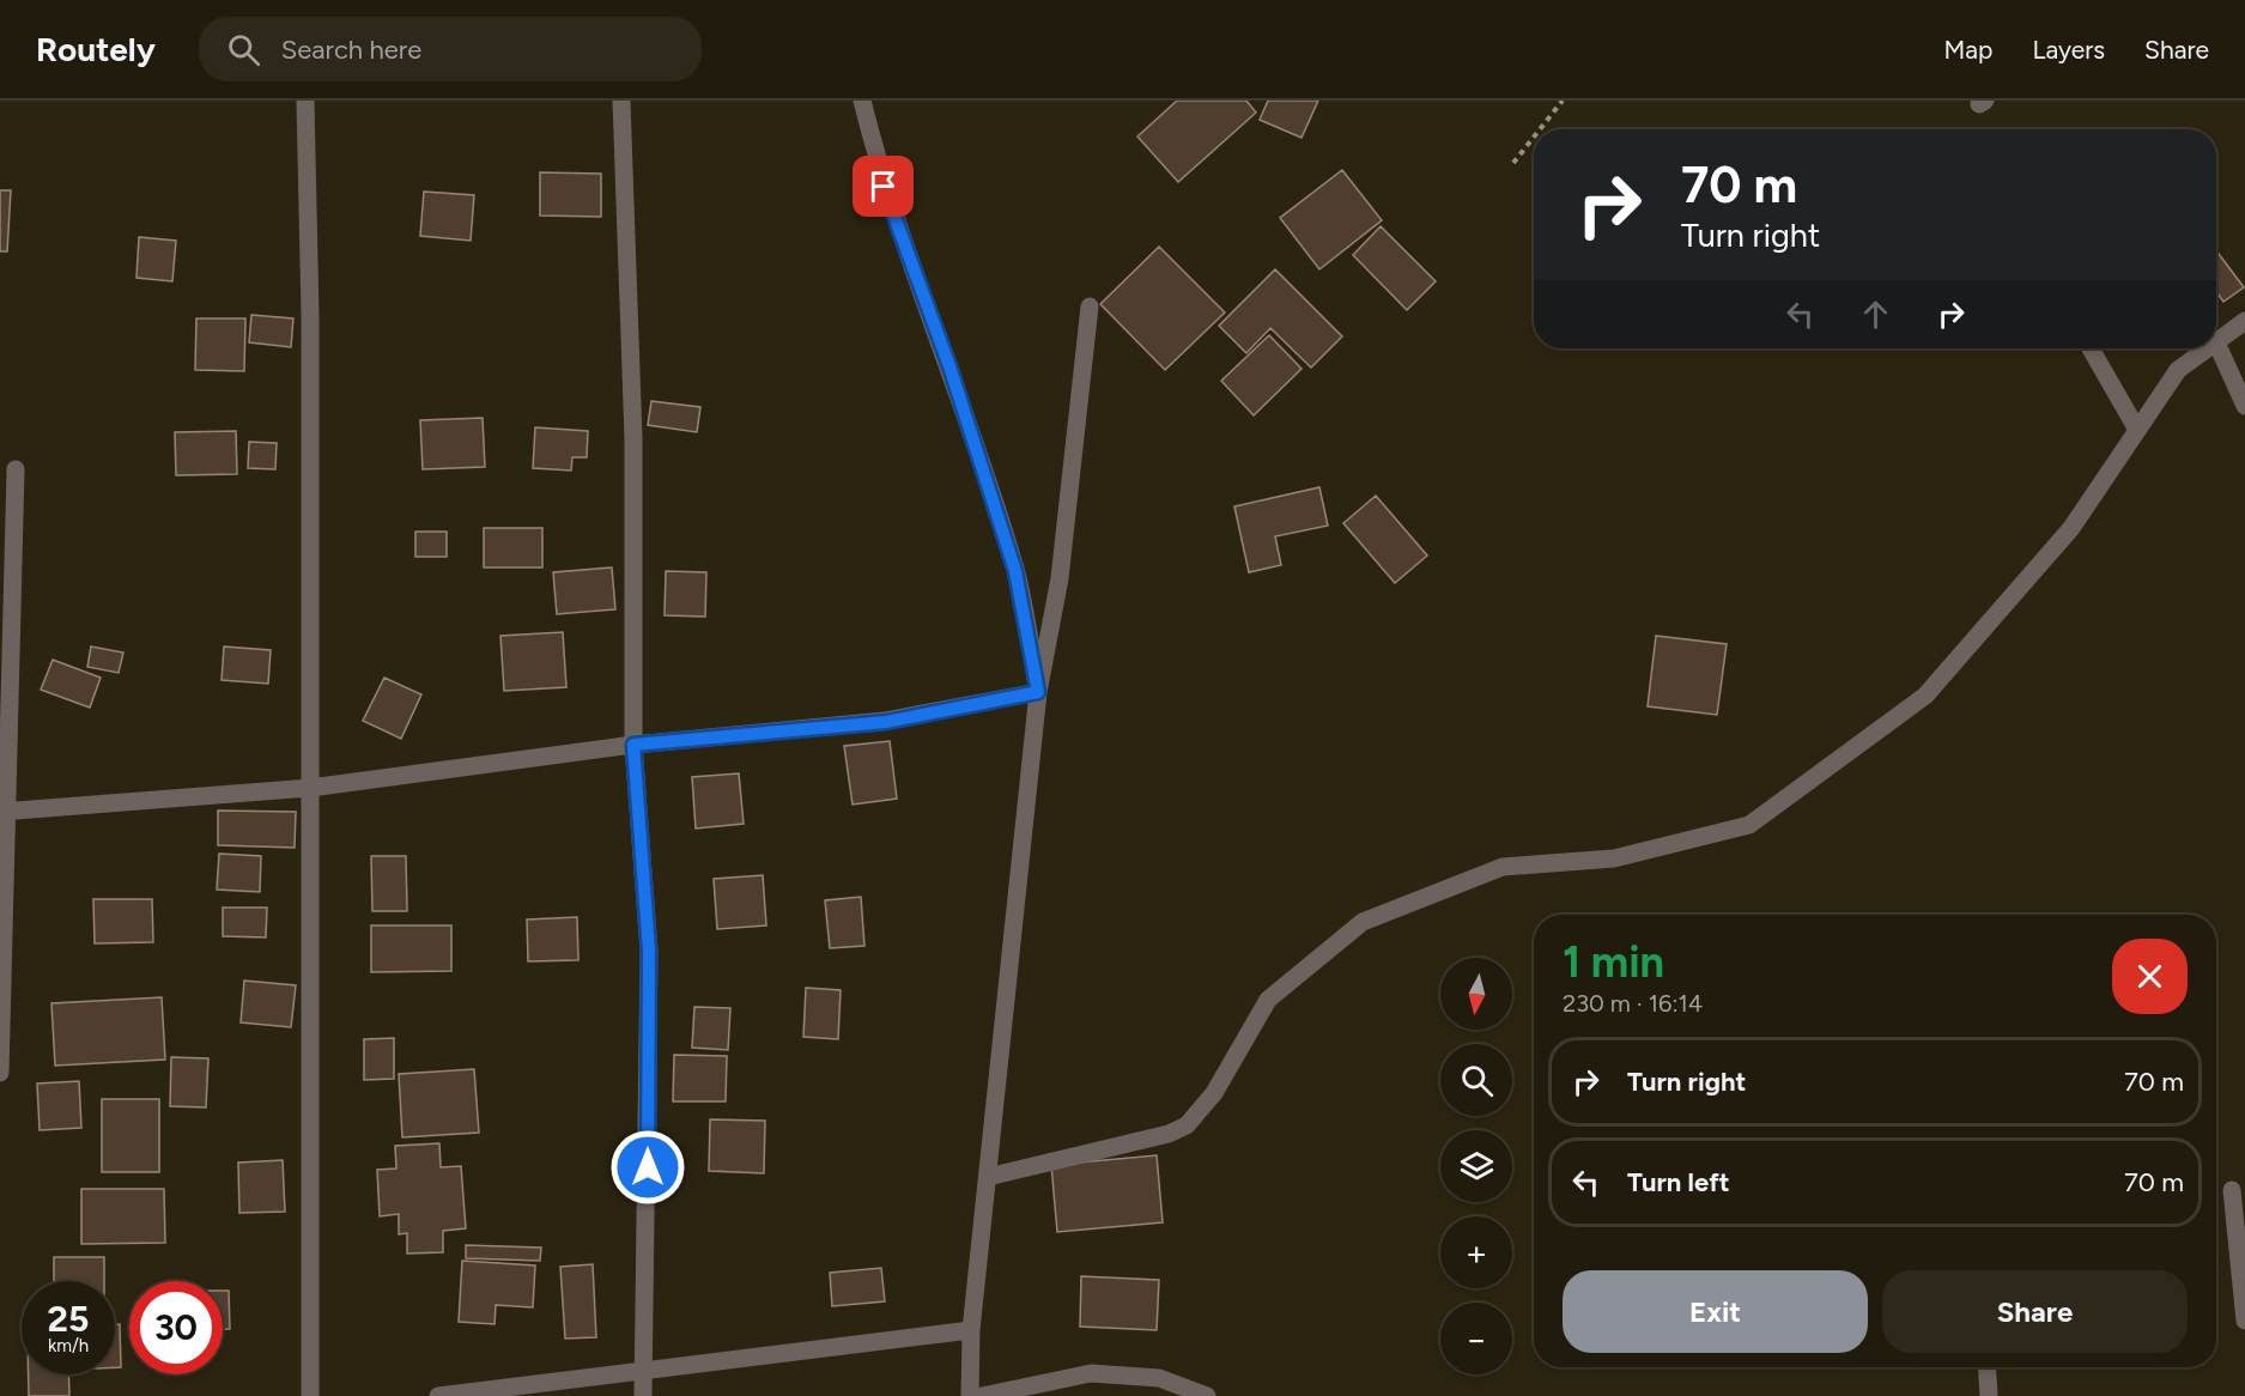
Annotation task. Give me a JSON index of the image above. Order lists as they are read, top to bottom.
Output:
{
  "north": "bottom",
  "page": {
    "header": "Routely",
    "search": "Search here",
    "nav": ["Map", "Layers", "Share"],
    "turn": ["70 m", "Turn right"],
    "heading": ["1 min", "230 m · 16:14"],
    "map_buttons": ["+", "−"],
    "list": [
      {
        "name": "Turn right",
        "value": "70 m"
      },
      {
        "name": "Turn left",
        "value": "70 m"
      }
    ],
    "buttons": ["Exit", "Share"],
    "speed": "25 km/h",
    "limit": "30"
  }
}
